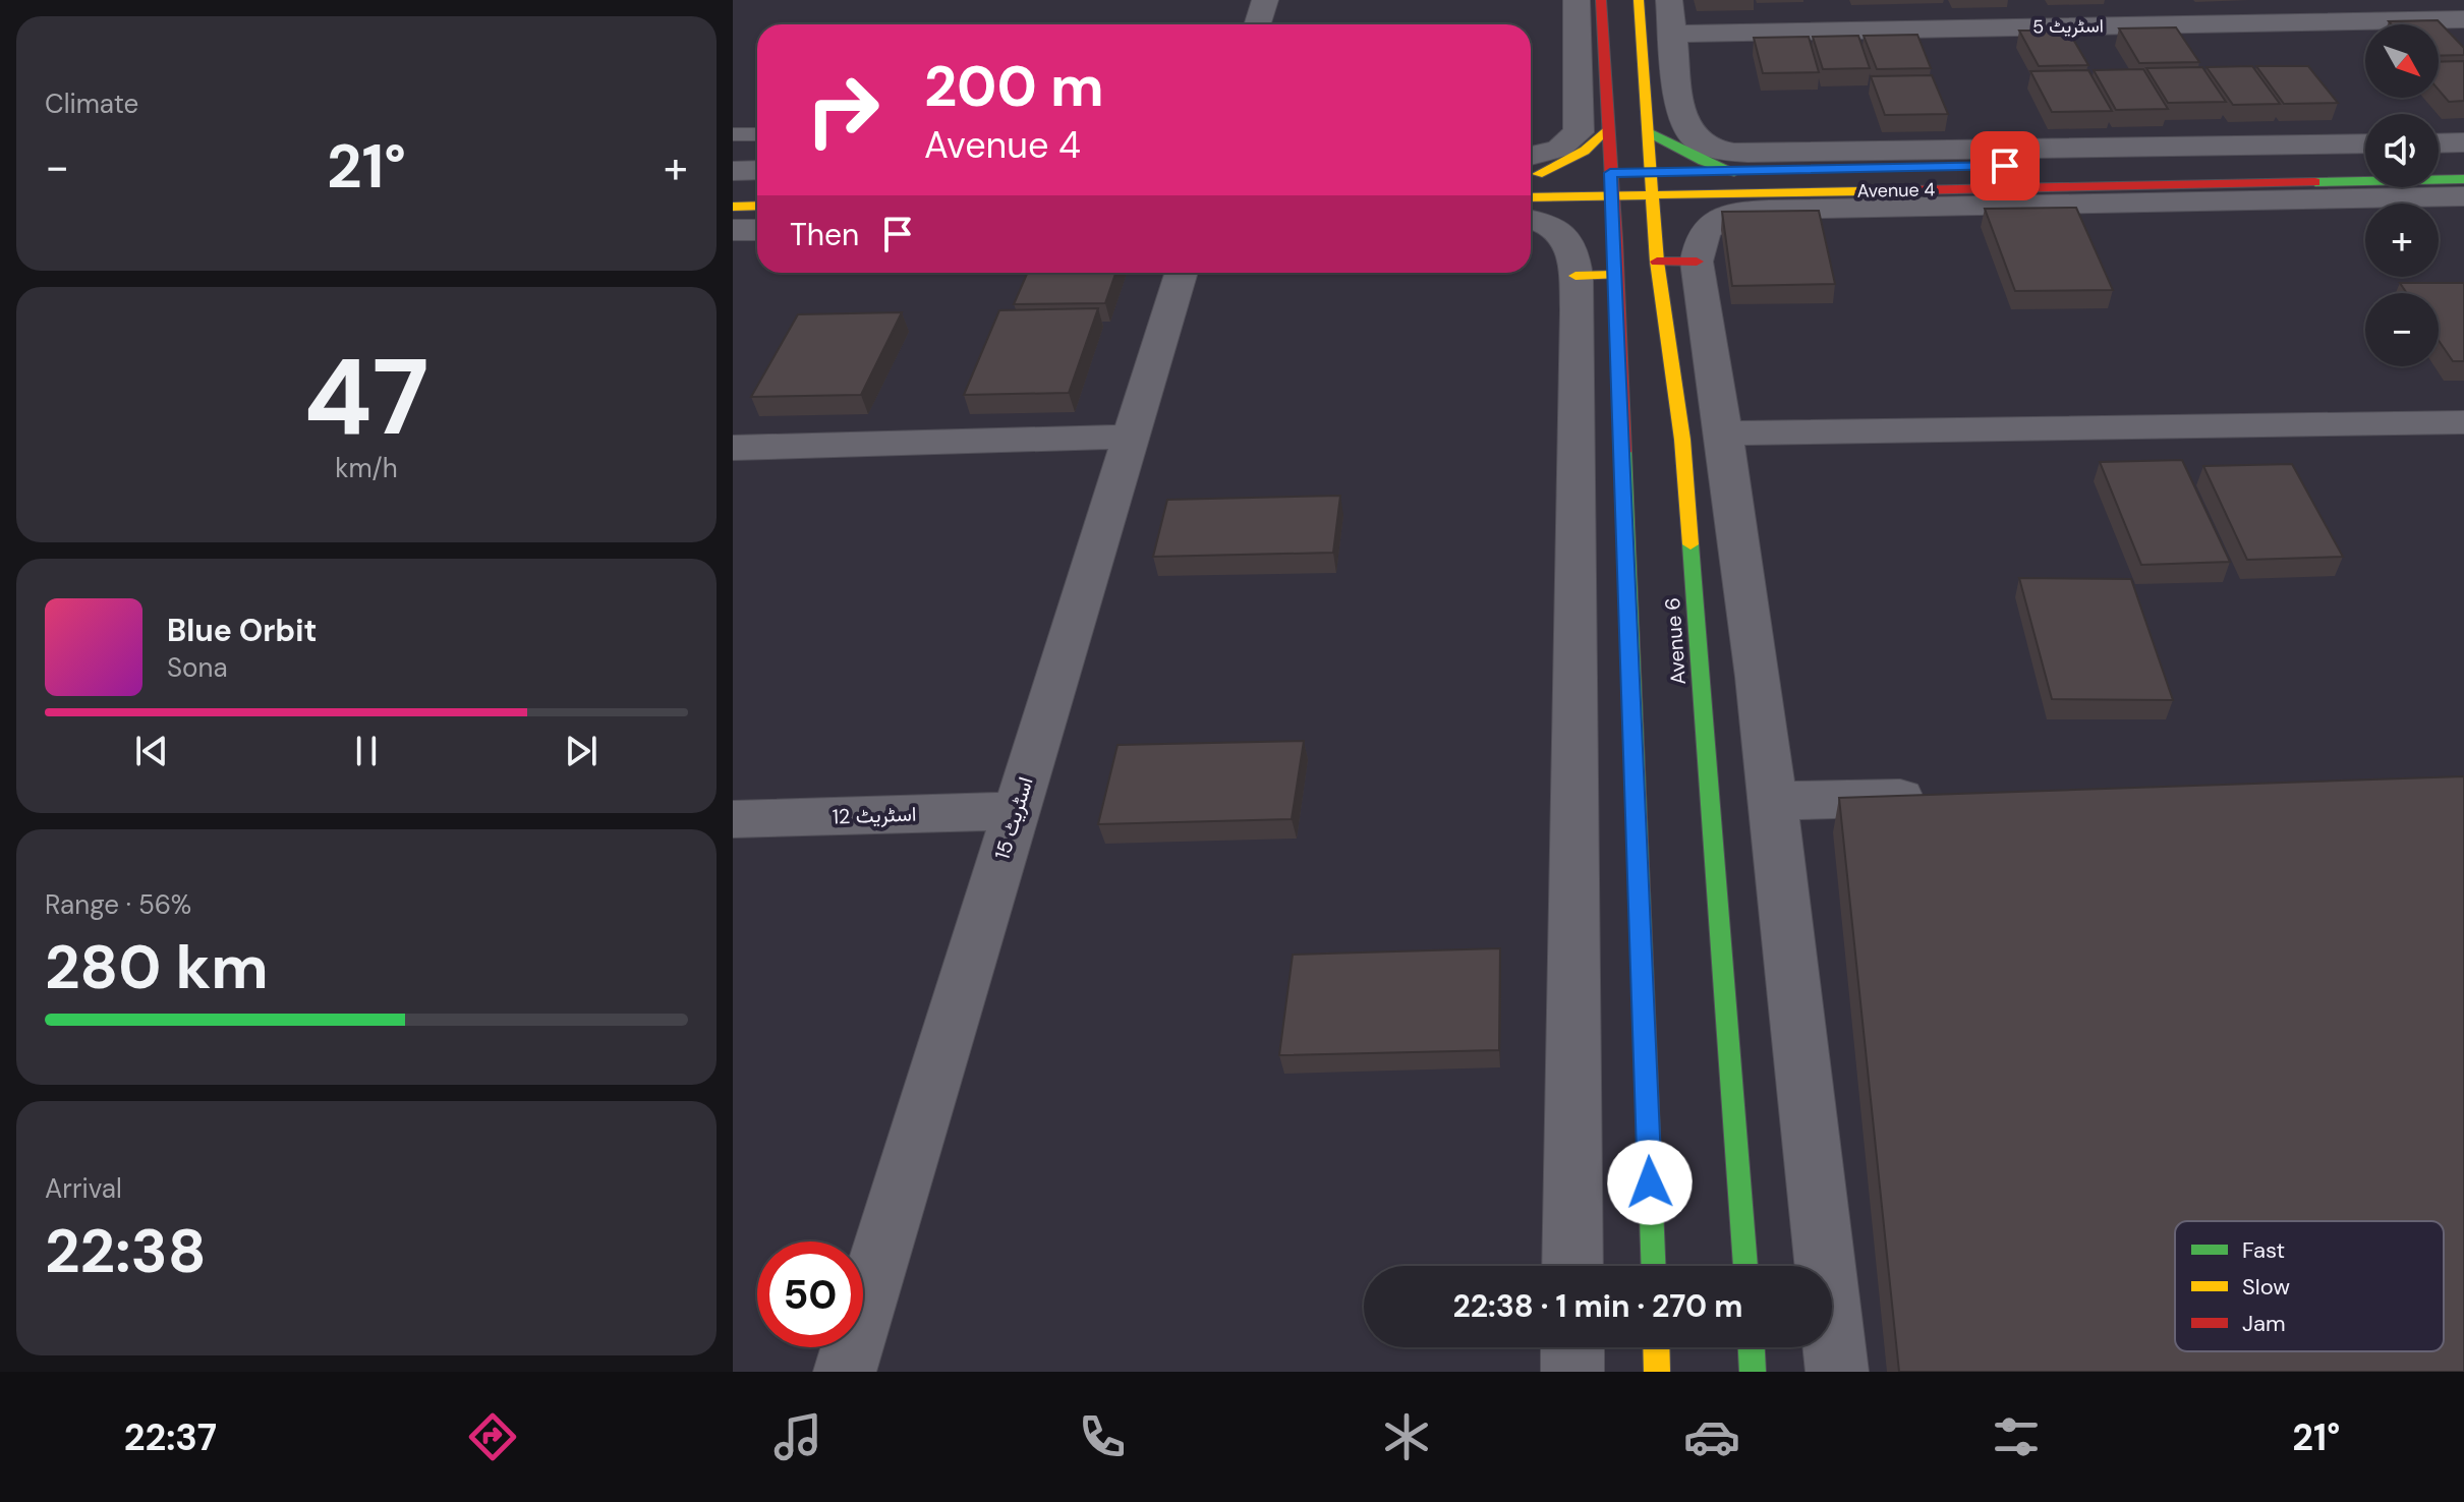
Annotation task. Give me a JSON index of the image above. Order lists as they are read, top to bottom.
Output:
{
  "streets": {
    "main road": ["Avenue 4", "Avenue 6"],
    "street": ["اسٹریٹ 5", "اسٹریٹ 12", "اسٹریٹ 15"]
  },
  "crossings": [
    ["Avenue 4", "Avenue 6"],
    ["اسٹریٹ 12", "اسٹریٹ 15"]
  ],
  "legend": ["Fast", "Slow", "Jam"],
  "north": "bottom right",
  "page": {
    "tile": [
      "Climate",
      ["47", "km/h"],
      ["Range · 56%", "280 km"],
      ["Arrival", "22:38"]
    ],
    "map_buttons": ["+", "−"],
    "turn": ["200 m", "Avenue 4"],
    "heat": ["−", "21°", "+"],
    "then": "Then",
    "song": ["Blue Orbit", "Sona"],
    "limit": "50",
    "trip": "22:38 · 1 min · 270 m",
    "tabs": ["22:37", "21°"]
  }
}
